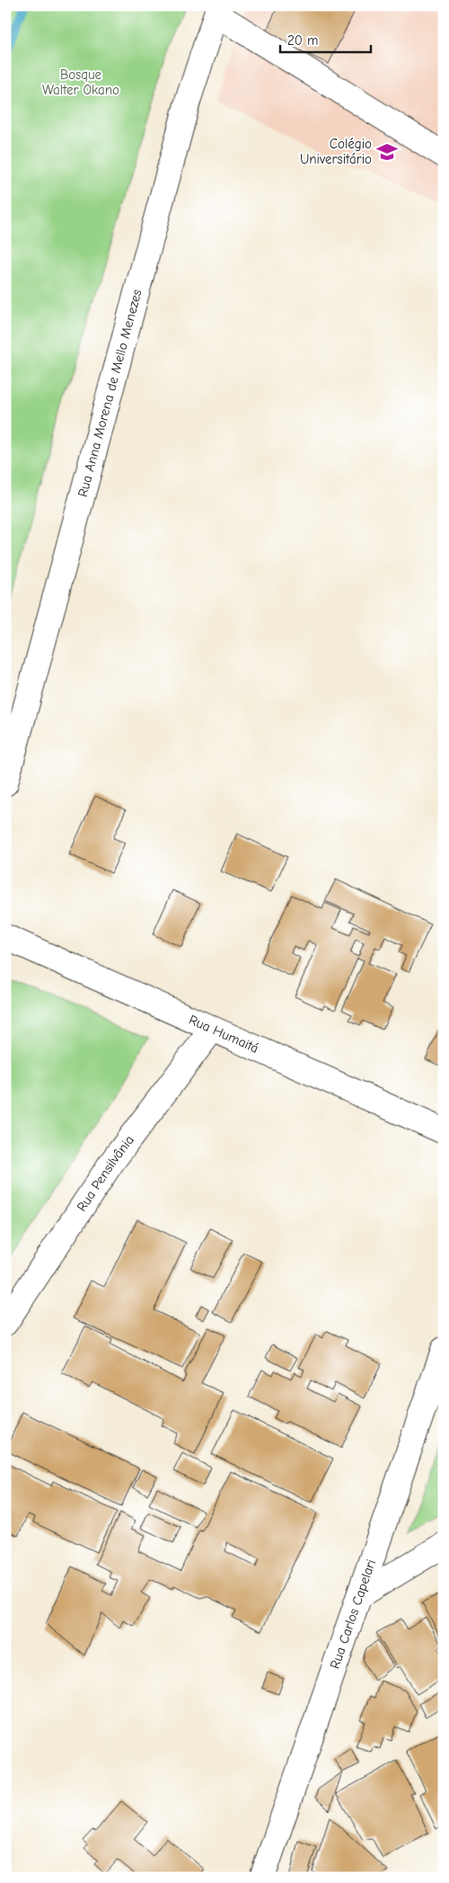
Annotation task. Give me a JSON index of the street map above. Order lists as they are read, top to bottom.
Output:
{
  "streets": {
    "street": [
      "Rua Anna Morena de Mello Menezes",
      "Rua Humaitá",
      "Rua Pensilvânia",
      "Rua Carlos Capelari"
    ]
  },
  "crossings": [
    ["Rua Humaitá", "Rua Pensilvânia"]
  ],
  "parks": ["Bosque Walter Okano"],
  "places": {
    "school or university": ["Colégio Universitário"]
  },
  "scale_bar": "20 m"
}
